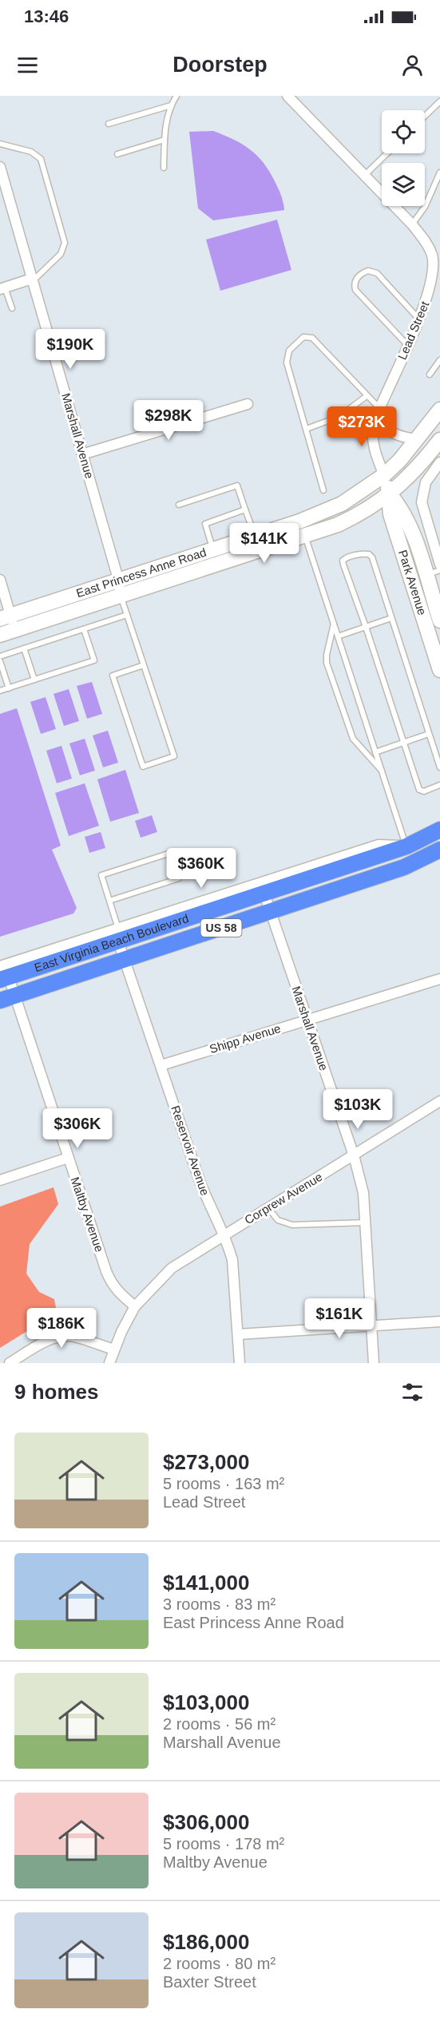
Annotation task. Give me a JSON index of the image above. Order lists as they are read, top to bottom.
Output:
{
  "streets": {
    "main road": [
      "East Princess Anne Road",
      "Park Avenue",
      "US 58",
      "East Virginia Beach Boulevard"
    ],
    "street": [
      "Lead Street",
      "Marshall Avenue",
      "Shipp Avenue",
      "Reservoir Avenue",
      "Corprew Avenue",
      "Maltby Avenue"
    ]
  },
  "crossings": [
    ["Lead Street", "East Princess Anne Road"],
    ["Lead Street", "Park Avenue"],
    ["Marshall Avenue", "East Princess Anne Road"],
    ["Marshall Avenue", "East Virginia Beach Boulevard"],
    ["Marshall Avenue", "Shipp Avenue"],
    ["Marshall Avenue", "Corprew Avenue"],
    ["East Princess Anne Road", "Park Avenue"],
    ["East Virginia Beach Boulevard", "Reservoir Avenue"],
    ["East Virginia Beach Boulevard", "Maltby Avenue"],
    ["Shipp Avenue", "Reservoir Avenue"],
    ["Reservoir Avenue", "Corprew Avenue"],
    ["Corprew Avenue", "Maltby Avenue"]
  ],
  "page": {
    "status": "13:46",
    "header": "Doorstep",
    "price": [
      "$190K",
      "$298K",
      "$273K",
      "$141K",
      "$360K",
      "$103K",
      "$306K",
      "$161K",
      "$186K"
    ],
    "heading": "9 homes",
    "list": [
      {
        "name": "$273,000",
        "note": "5 rooms · 163 m² · Lead Street"
      },
      {
        "name": "$141,000",
        "note": "3 rooms · 83 m² · East Princess Anne Road"
      },
      {
        "name": "$103,000",
        "note": "2 rooms · 56 m² · Marshall Avenue"
      },
      {
        "name": "$306,000",
        "note": "5 rooms · 178 m² · Maltby Avenue"
      },
      {
        "name": "$186,000",
        "note": "2 rooms · 80 m² · Baxter Street"
      }
    ]
  }
}
